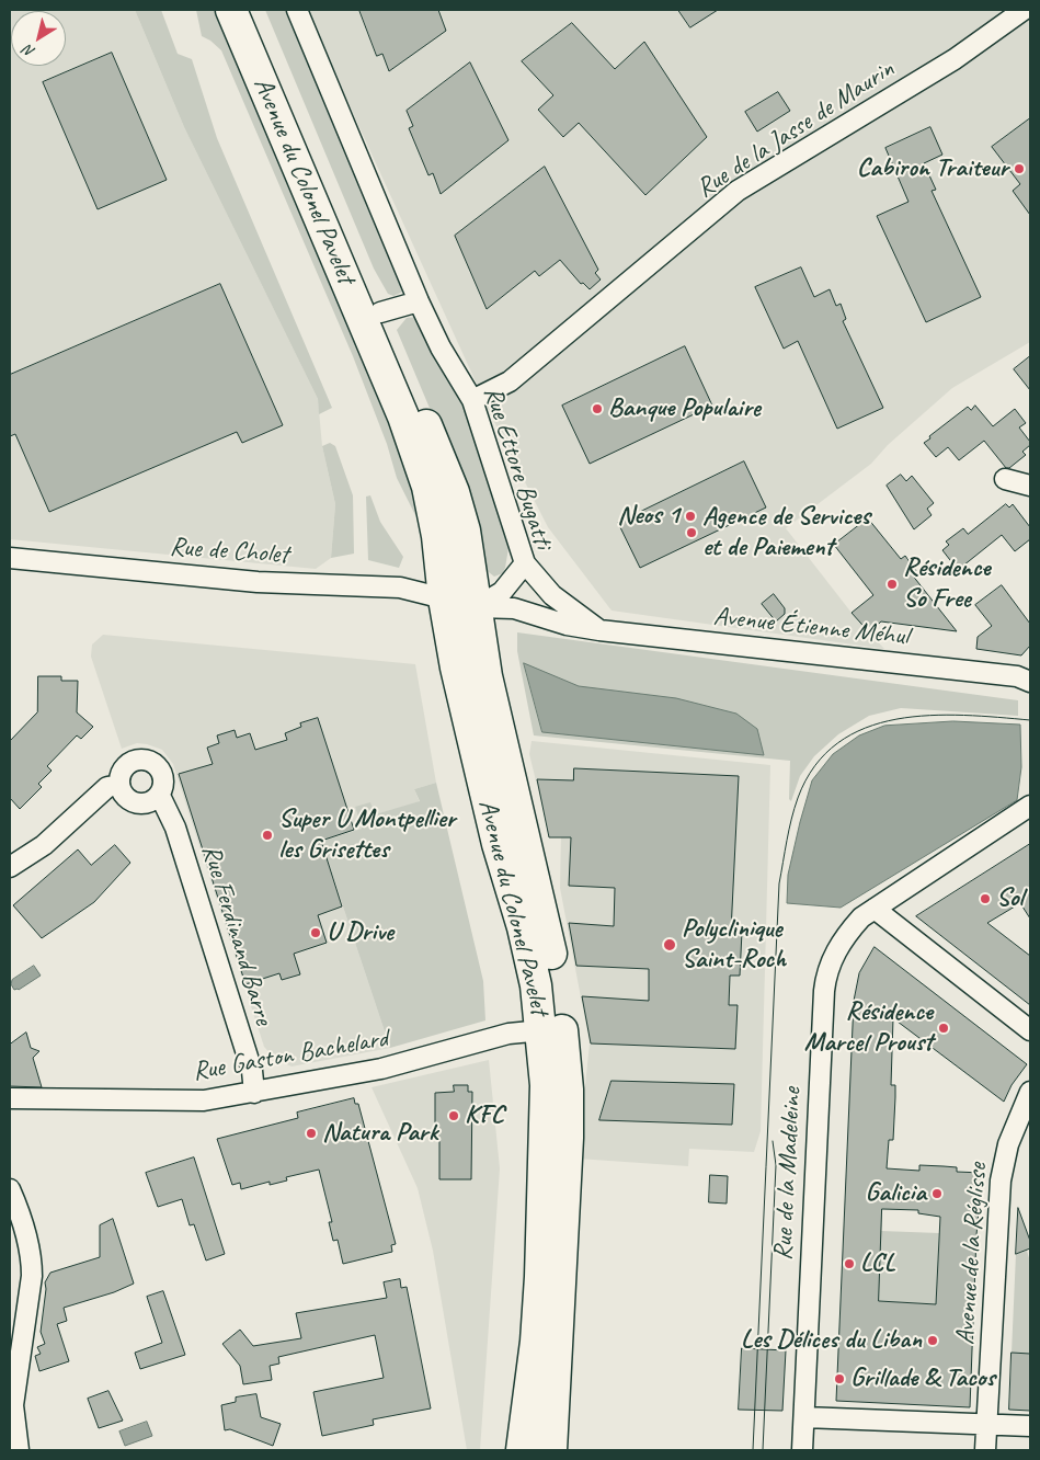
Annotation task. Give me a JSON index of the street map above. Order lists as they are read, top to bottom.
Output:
{
  "streets": {
    "main road": ["Avenue du Colonel Pavelet"],
    "street": [
      "Rue de la Jasse de Maurin",
      "Rue Ettore Bugatti",
      "Rue de Cholet",
      "Avenue Étienne Méhul",
      "Rue Ferdinand Barre",
      "Rue Gaston Bachelard",
      "Rue de la Madeleine",
      "Avenue de la Réglisse"
    ]
  },
  "crossings": [
    ["Rue de la Jasse de Maurin", "Rue Ettore Bugatti"],
    ["Avenue du Colonel Pavelet", "Rue Ettore Bugatti"],
    ["Avenue du Colonel Pavelet", "Rue de Cholet"],
    ["Avenue du Colonel Pavelet", "Avenue Étienne Méhul"],
    ["Avenue du Colonel Pavelet", "Rue Gaston Bachelard"],
    ["Rue Ettore Bugatti", "Avenue Étienne Méhul"],
    ["Rue Ferdinand Barre", "Rue Gaston Bachelard"]
  ],
  "places": [
    "Cabiron Traiteur",
    "Banque Populaire",
    "Neos 1",
    "Agence de Services et de Paiement",
    "Résidence So Free",
    "Super U Montpellier les Grisettes",
    "Sol",
    "U Drive",
    "Polyclinique Saint-Roch",
    "Résidence Marcel Proust",
    "KFC",
    "Natura Park",
    "Galicia",
    "LCL",
    "Les Délices du Liban",
    "Grillade & Tacos"
  ],
  "north": "bottom left"
}
